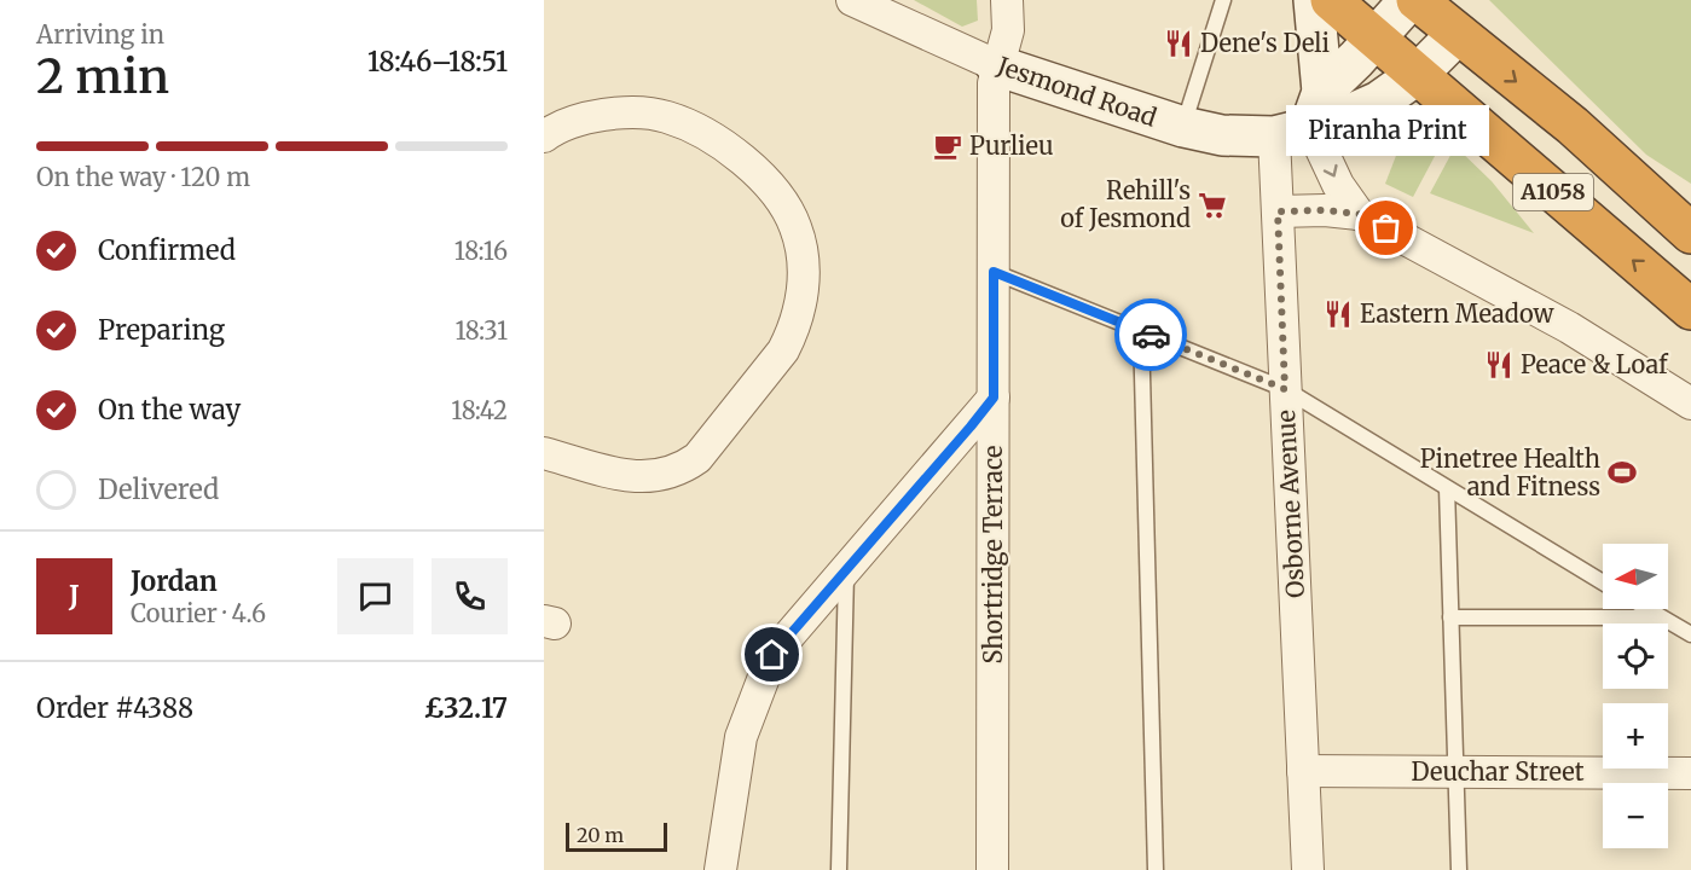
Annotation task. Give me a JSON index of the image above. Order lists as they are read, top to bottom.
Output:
{
  "streets": {
    "highway": ["A1058"],
    "street": [
      "Jesmond Road",
      "Osborne Avenue",
      "Shortridge Terrace",
      "Deuchar Street"
    ]
  },
  "crossings": [
    ["Jesmond Road", "A1058"],
    ["Jesmond Road", "Osborne Avenue"],
    ["Jesmond Road", "Shortridge Terrace"],
    ["Osborne Avenue", "Deuchar Street"]
  ],
  "places": {
    "restaurant": ["Dene's Deli", "Eastern Meadow", "Peace & Loaf"],
    "cafe": ["Purlieu"],
    "supermarket": ["Rehill's of Jesmond"],
    "other": ["Piranha Print"],
    "sports": ["Pinetree Health and Fitness"]
  },
  "scale_bar": "20 m",
  "north": "left",
  "page": {
    "heading": ["2 min", "Arriving in", "18:46–18:51"],
    "panel": [
      "Jordan",
      "Courier · 4.6",
      "Order #4388",
      "£32.17"
    ],
    "bubble": "Piranha Print",
    "bar": "On the way · 120 m",
    "list": [
      ["Confirmed", "18:16"],
      ["Preparing", "18:31"],
      ["On the way", "18:42"],
      "Delivered"
    ],
    "map_buttons": ["+", "−"],
    "round": "J",
    "scale": "20 m"
  }
}
